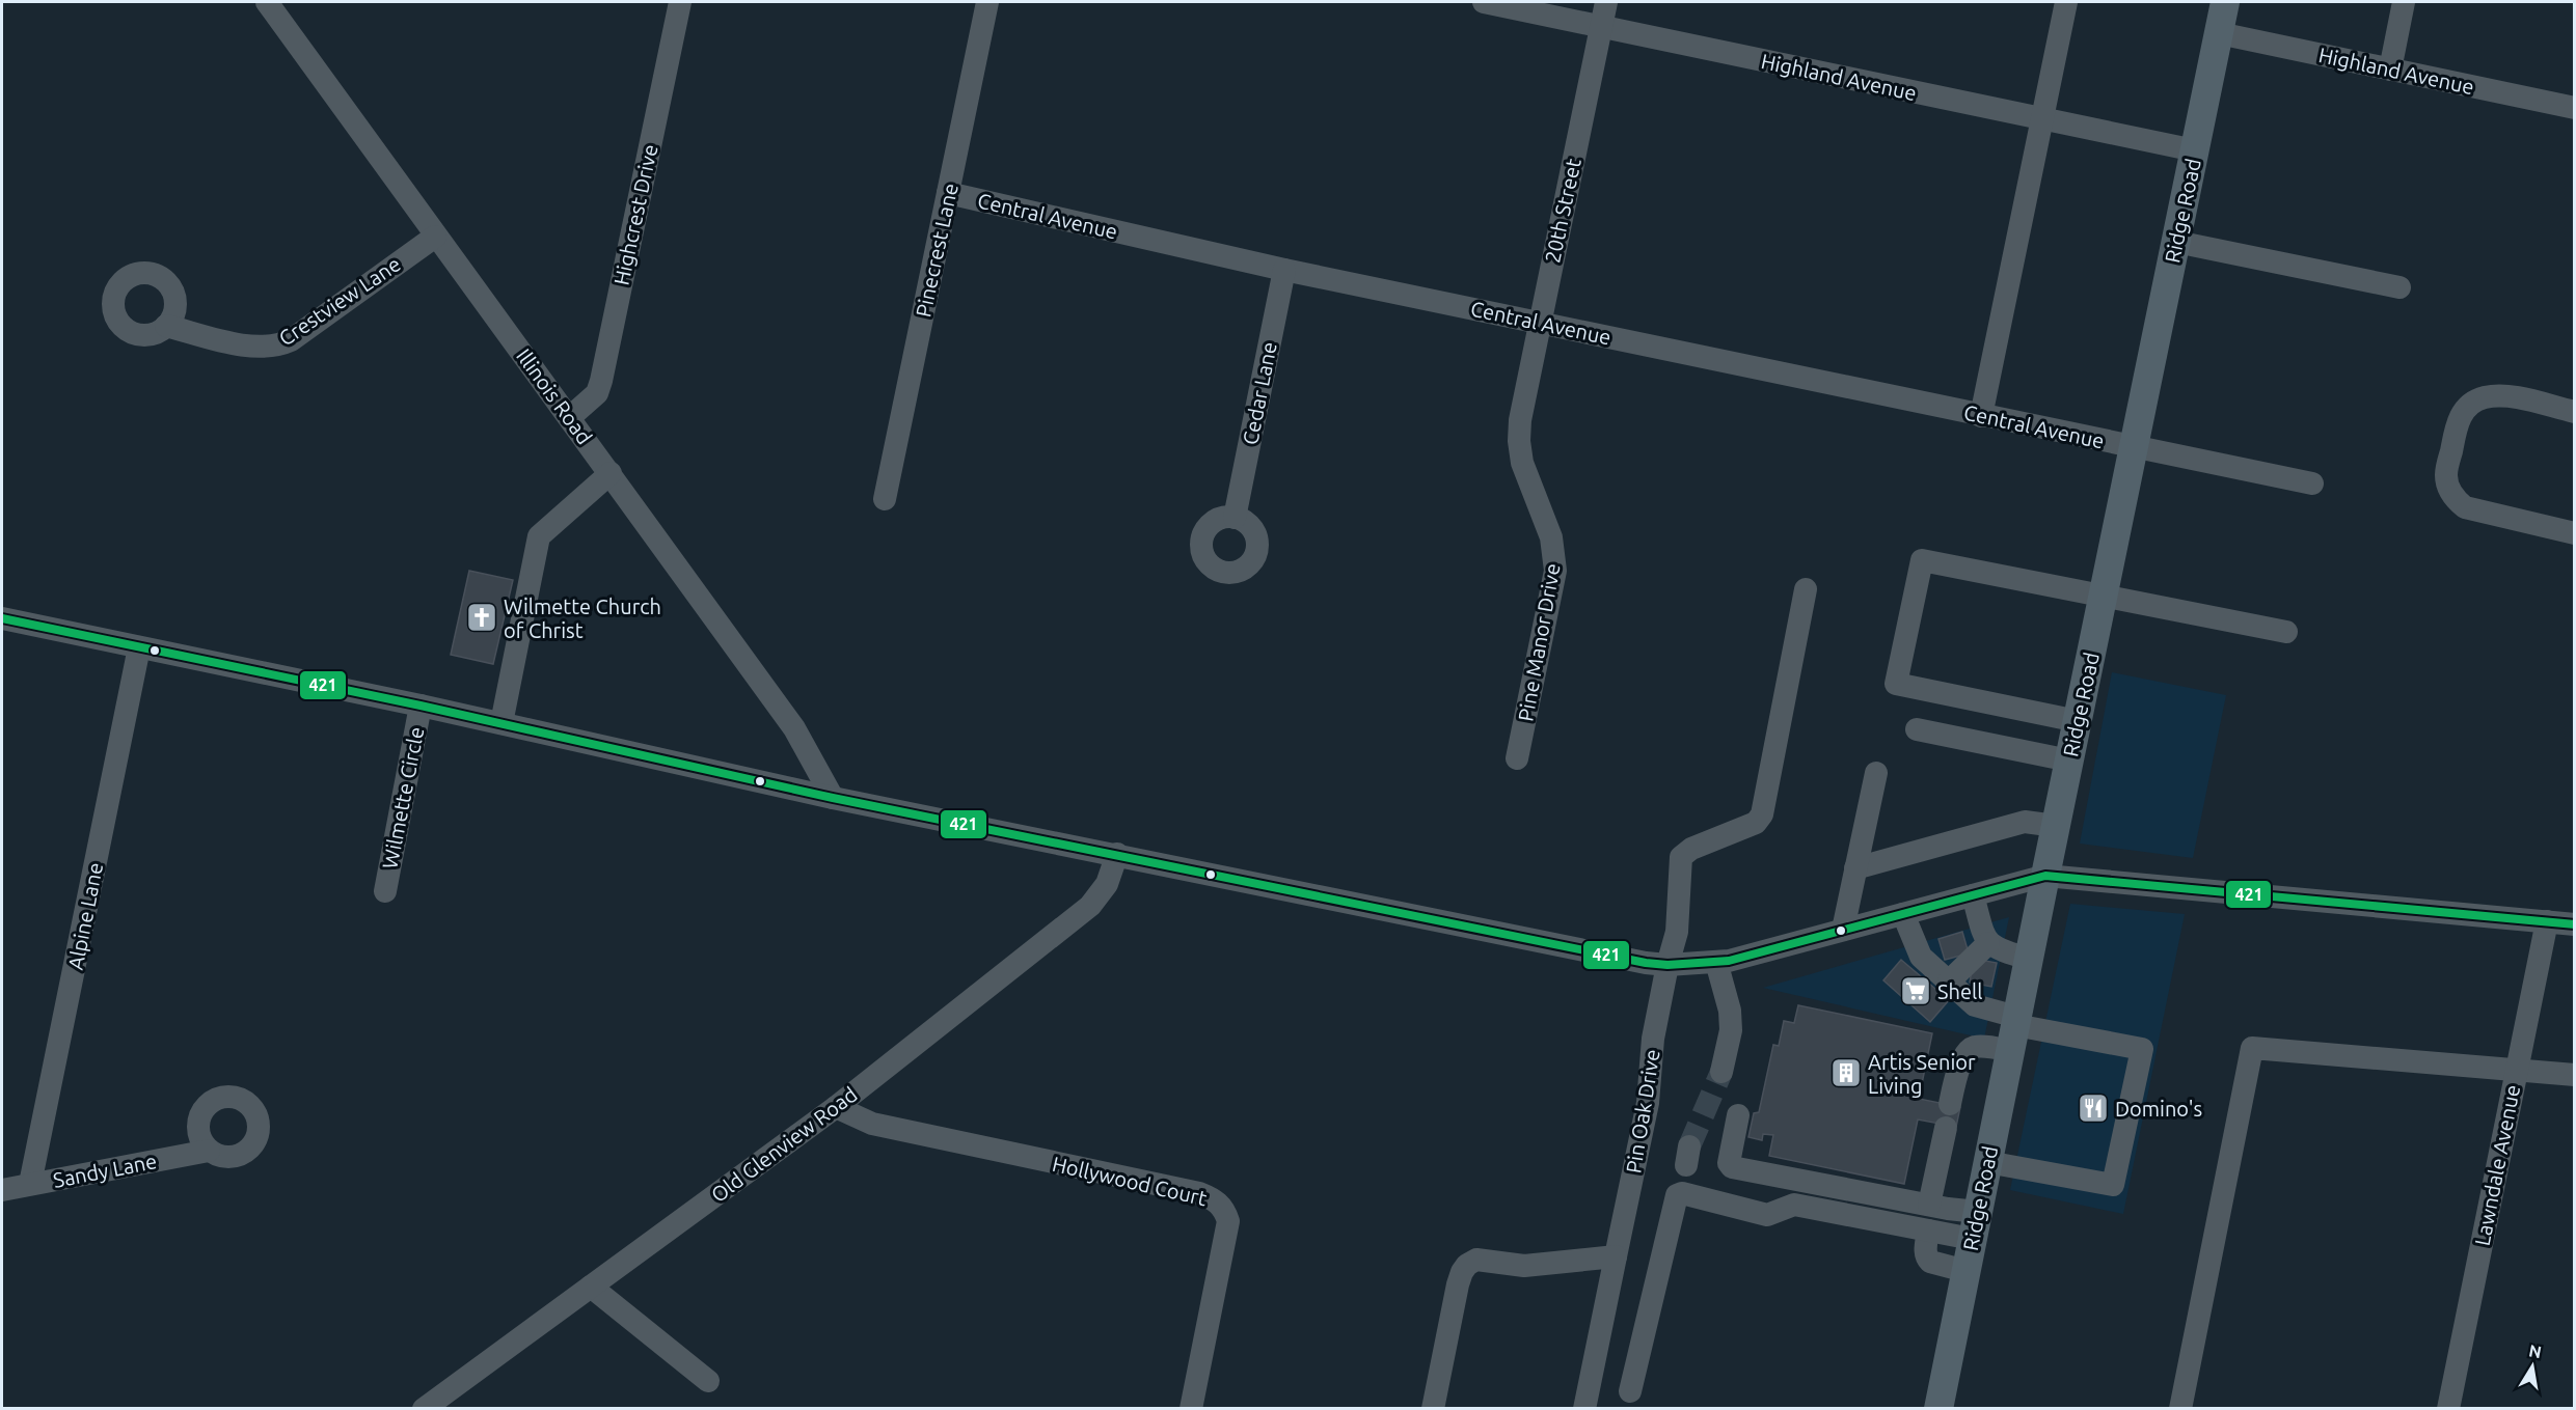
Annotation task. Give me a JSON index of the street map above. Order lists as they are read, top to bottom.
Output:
{
  "streets": {
    "main road": ["Ridge Road"],
    "street": [
      "Highland Avenue",
      "20th Street",
      "Highcrest Drive",
      "Central Avenue",
      "Pinecrest Lane",
      "Crestview Lane",
      "Cedar Lane",
      "Illinois Road",
      "Pine Manor Drive",
      "Wilmette Circle",
      "Alpine Lane",
      "Pin Oak Drive",
      "Old Glenview Road",
      "Lawndale Avenue",
      "Sandy Lane",
      "Hollywood Court"
    ]
  },
  "crossings": [
    ["Highland Avenue", "20th Street"],
    ["Highland Avenue", "Ridge Road"],
    ["20th Street", "Central Avenue"],
    ["20th Street", "Pine Manor Drive"],
    ["Ridge Road", "Central Avenue"],
    ["Highcrest Drive", "Illinois Road"],
    ["Central Avenue", "Pinecrest Lane"],
    ["Central Avenue", "Cedar Lane"],
    ["Crestview Lane", "Illinois Road"],
    ["Alpine Lane", "Sandy Lane"],
    ["Old Glenview Road", "Hollywood Court"]
  ],
  "places": {
    "church": ["Wilmette Church of Christ"],
    "supermarket": ["Shell"],
    "building": ["Artis Senior Living"],
    "restaurant": ["Domino's"]
  },
  "lines": ["transit line 421"],
  "north": "top"
}
